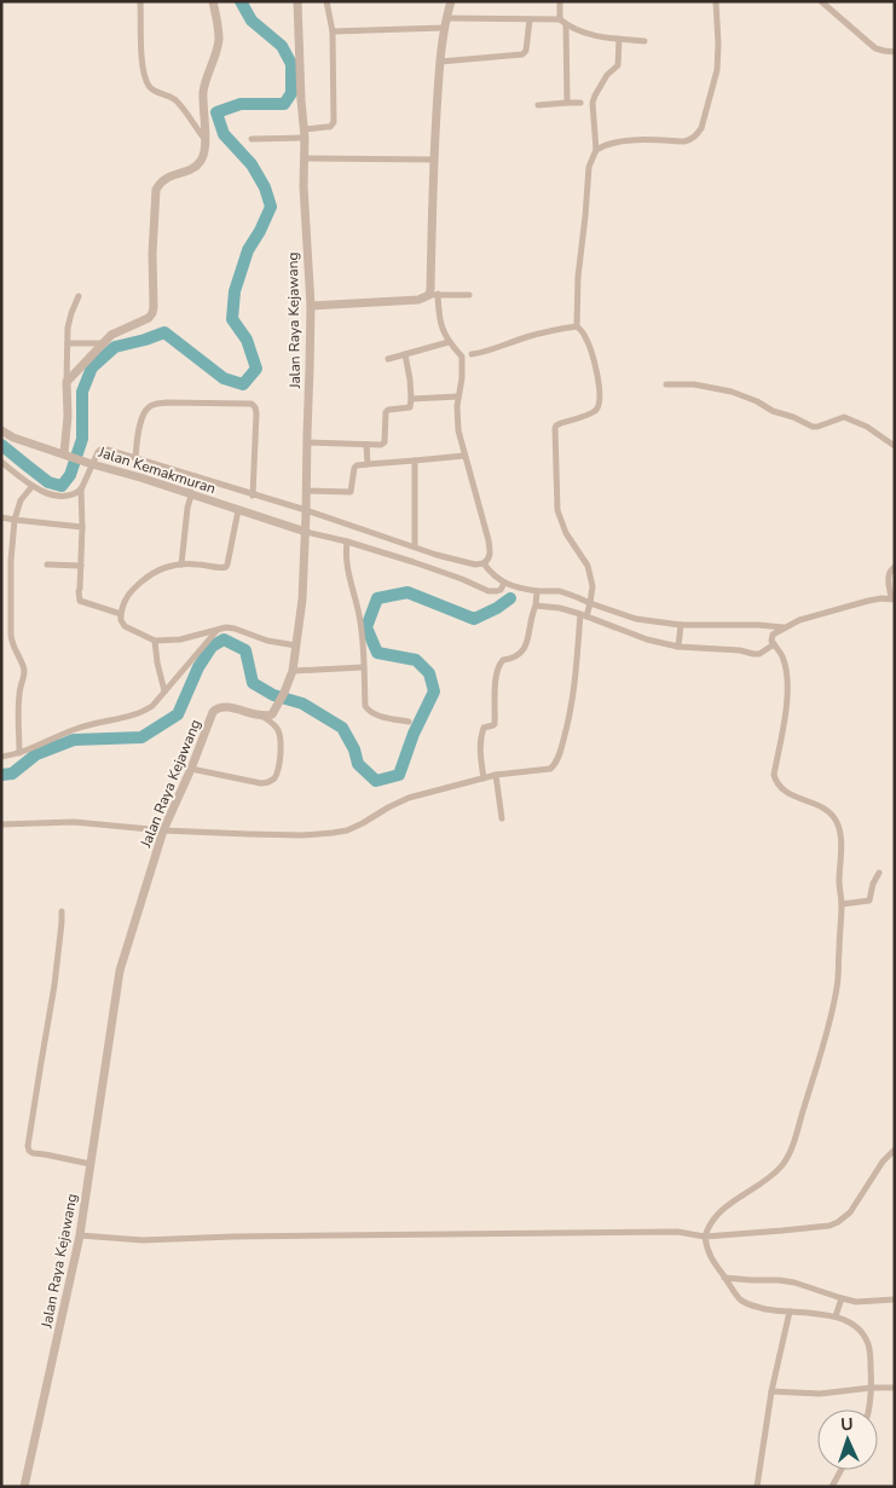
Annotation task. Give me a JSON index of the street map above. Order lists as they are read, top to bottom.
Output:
{
  "streets": {
    "street": ["Jalan Raya Kejawang", "Jalan Kemakmuran"]
  },
  "crossings": [
    ["Jalan Raya Kejawang", "Jalan Kemakmuran"]
  ],
  "north": "top"
}
